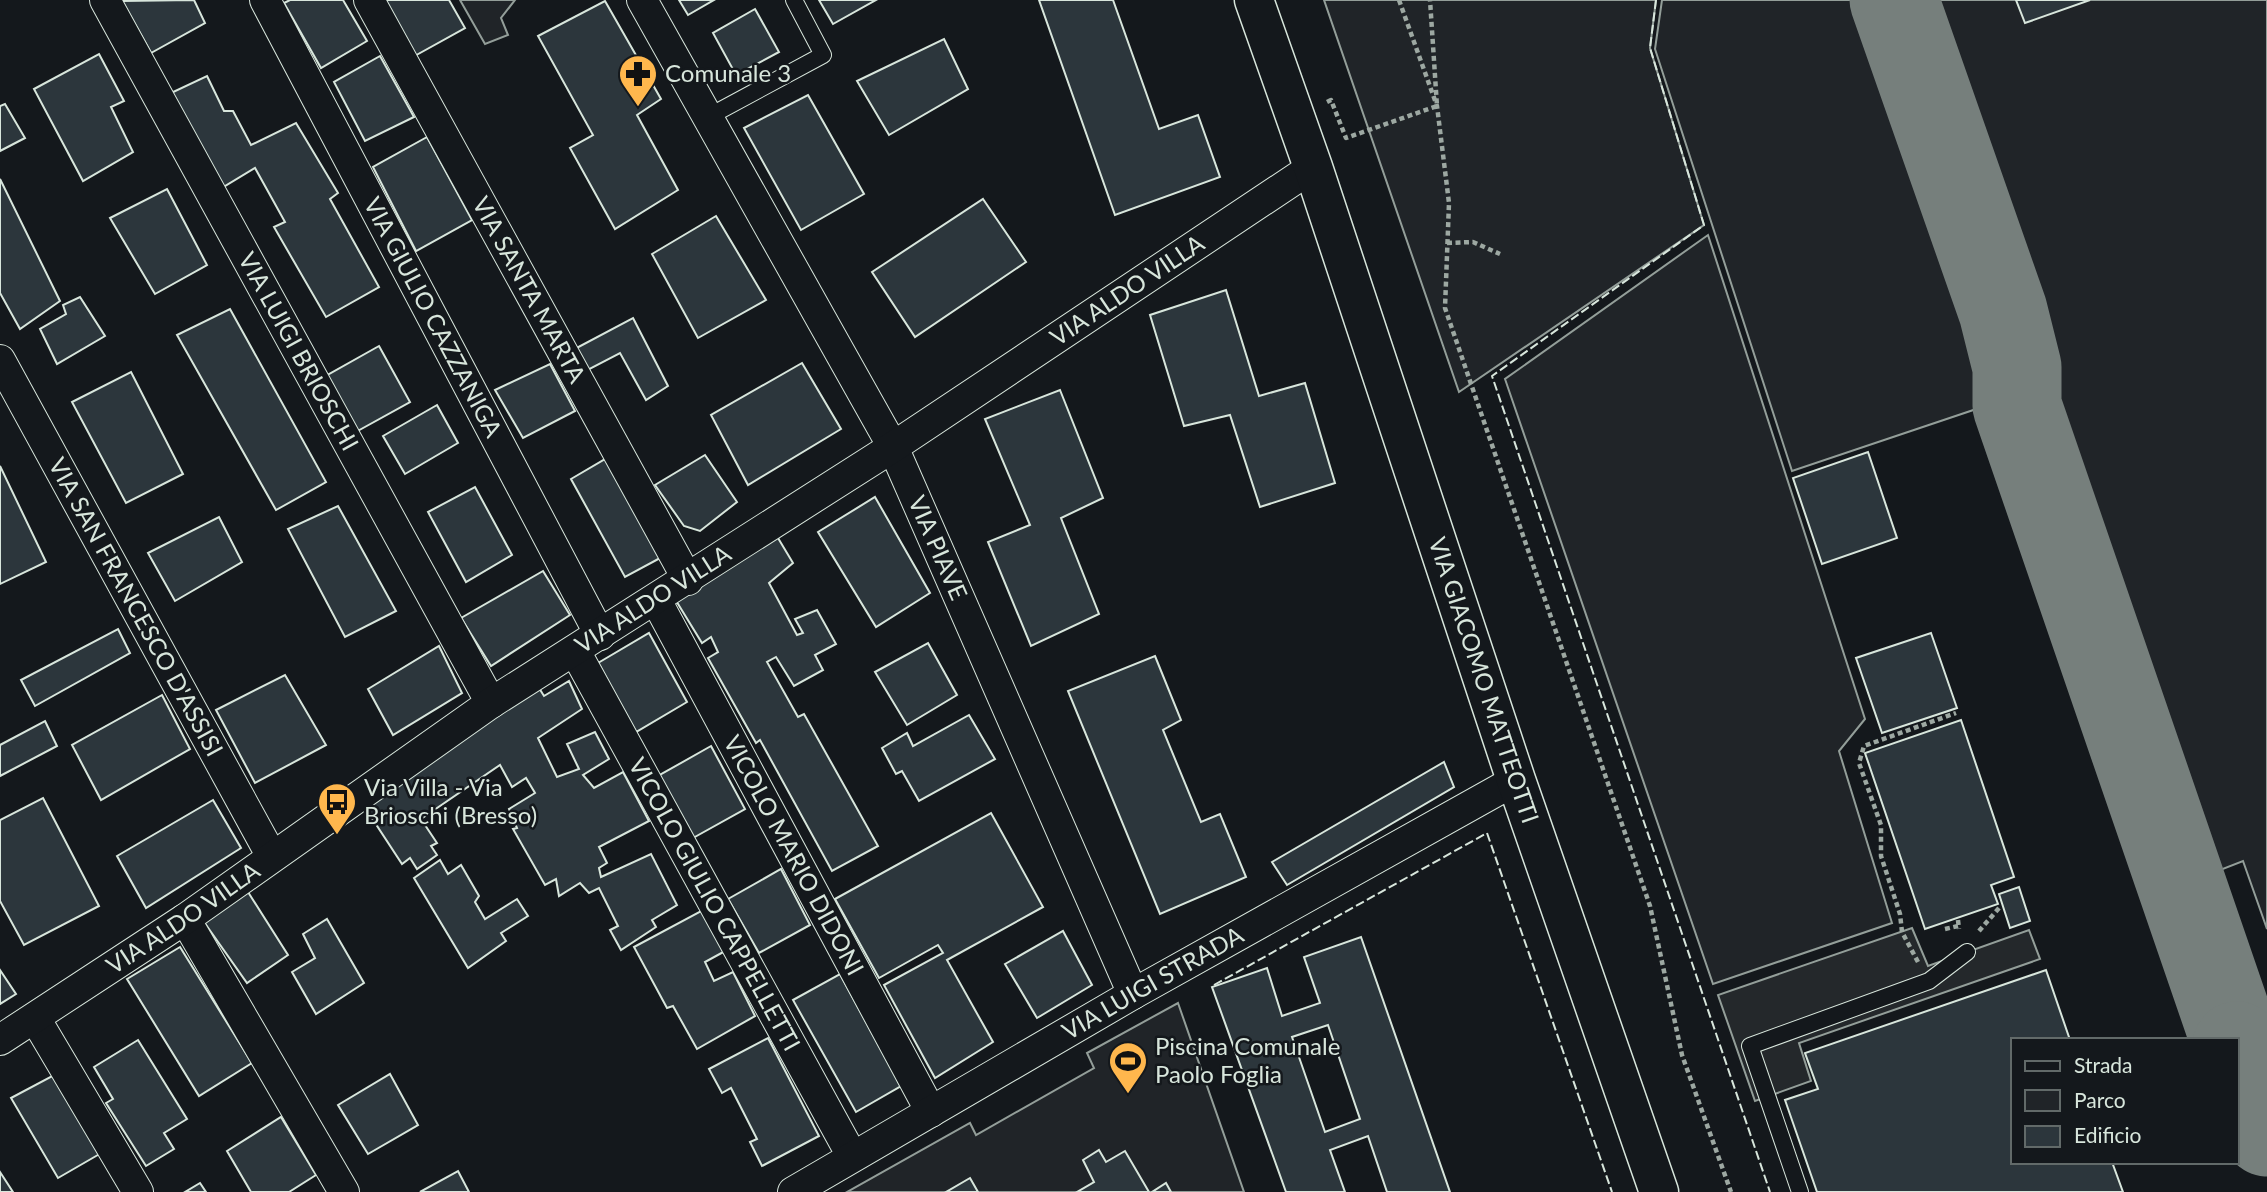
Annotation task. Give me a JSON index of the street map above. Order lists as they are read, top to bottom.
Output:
{
  "streets": {
    "street": [
      "VIA SANTA MARTA",
      "VIA ALDO VILLA",
      "VIA GIULIO CAZZANIGA",
      "VIA LUIGI BRIOSCHI",
      "VIA PIAVE",
      "VIA SAN FRANCESCO D'ASSISI",
      "VIA GIACOMO MATTEOTTI",
      "VICOLO MARIO DIDONI",
      "VICOLO GIULIO CAPPELLETTI",
      "VIA LUIGI STRADA"
    ]
  },
  "crossings": [
    ["VIA SANTA MARTA", "VIA ALDO VILLA"],
    ["VIA ALDO VILLA", "VIA GIULIO CAZZANIGA"],
    ["VIA ALDO VILLA", "VIA LUIGI BRIOSCHI"],
    ["VIA ALDO VILLA", "VIA PIAVE"],
    ["VIA ALDO VILLA", "VIA SAN FRANCESCO D'ASSISI"],
    ["VIA ALDO VILLA", "VIA GIACOMO MATTEOTTI"],
    ["VIA ALDO VILLA", "VICOLO MARIO DIDONI"],
    ["VIA ALDO VILLA", "VICOLO GIULIO CAPPELLETTI"],
    ["VIA PIAVE", "VIA LUIGI STRADA"],
    ["VIA GIACOMO MATTEOTTI", "VIA LUIGI STRADA"],
    ["VICOLO MARIO DIDONI", "VIA LUIGI STRADA"],
    ["VICOLO GIULIO CAPPELLETTI", "VIA LUIGI STRADA"]
  ],
  "places": {
    "pharmacy": ["Comunale 3"],
    "bus stop": ["Via Villa - Via Brioschi (Bresso)"],
    "sports": ["Piscina Comunale Paolo Foglia"]
  },
  "legend": ["Strada", "Parco", "Edificio"]
}
